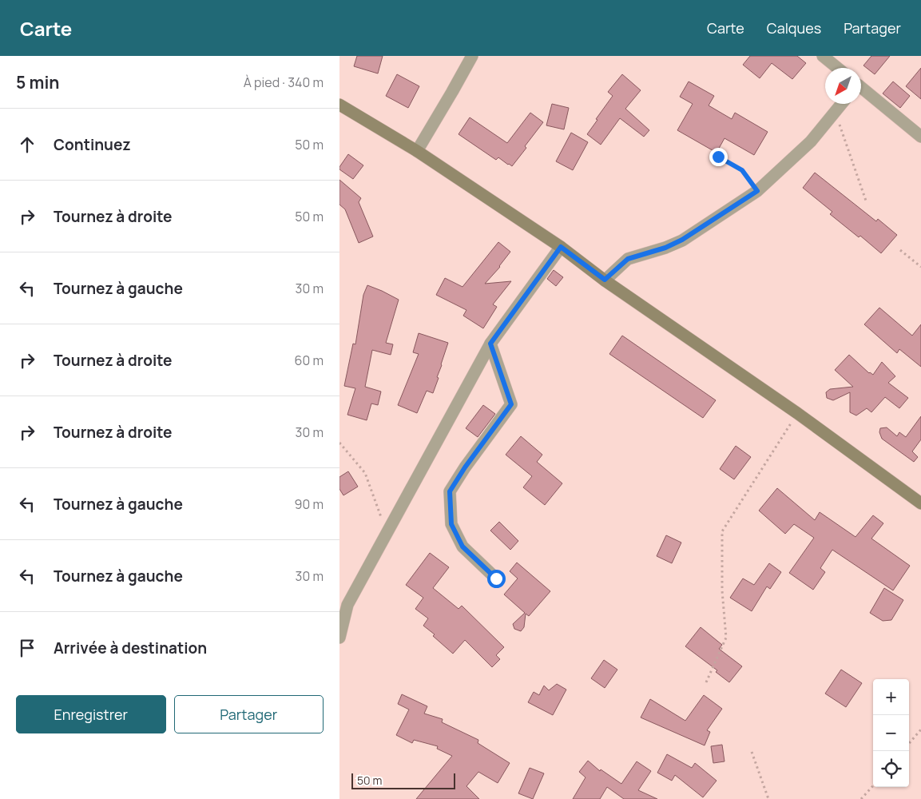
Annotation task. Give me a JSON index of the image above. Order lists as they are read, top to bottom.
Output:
{
  "scale_bar": "50 m",
  "north": "bottom left",
  "page": {
    "header": "Carte",
    "nav": ["Carte", "Calques", "Partager"],
    "heading": ["5 min", "À pied · 340 m"],
    "list": [
      ["Continuez", "50 m"],
      ["Tournez à droite", "50 m"],
      ["Tournez à gauche", "30 m"],
      ["Tournez à droite", "60 m"],
      ["Tournez à droite", "30 m"],
      ["Tournez à gauche", "90 m"],
      ["Tournez à gauche", "30 m"],
      "Arrivée à destination"
    ],
    "map_buttons": ["+", "−"],
    "buttons": ["Enregistrer", "Partager"],
    "scale": "50 m"
  }
}
